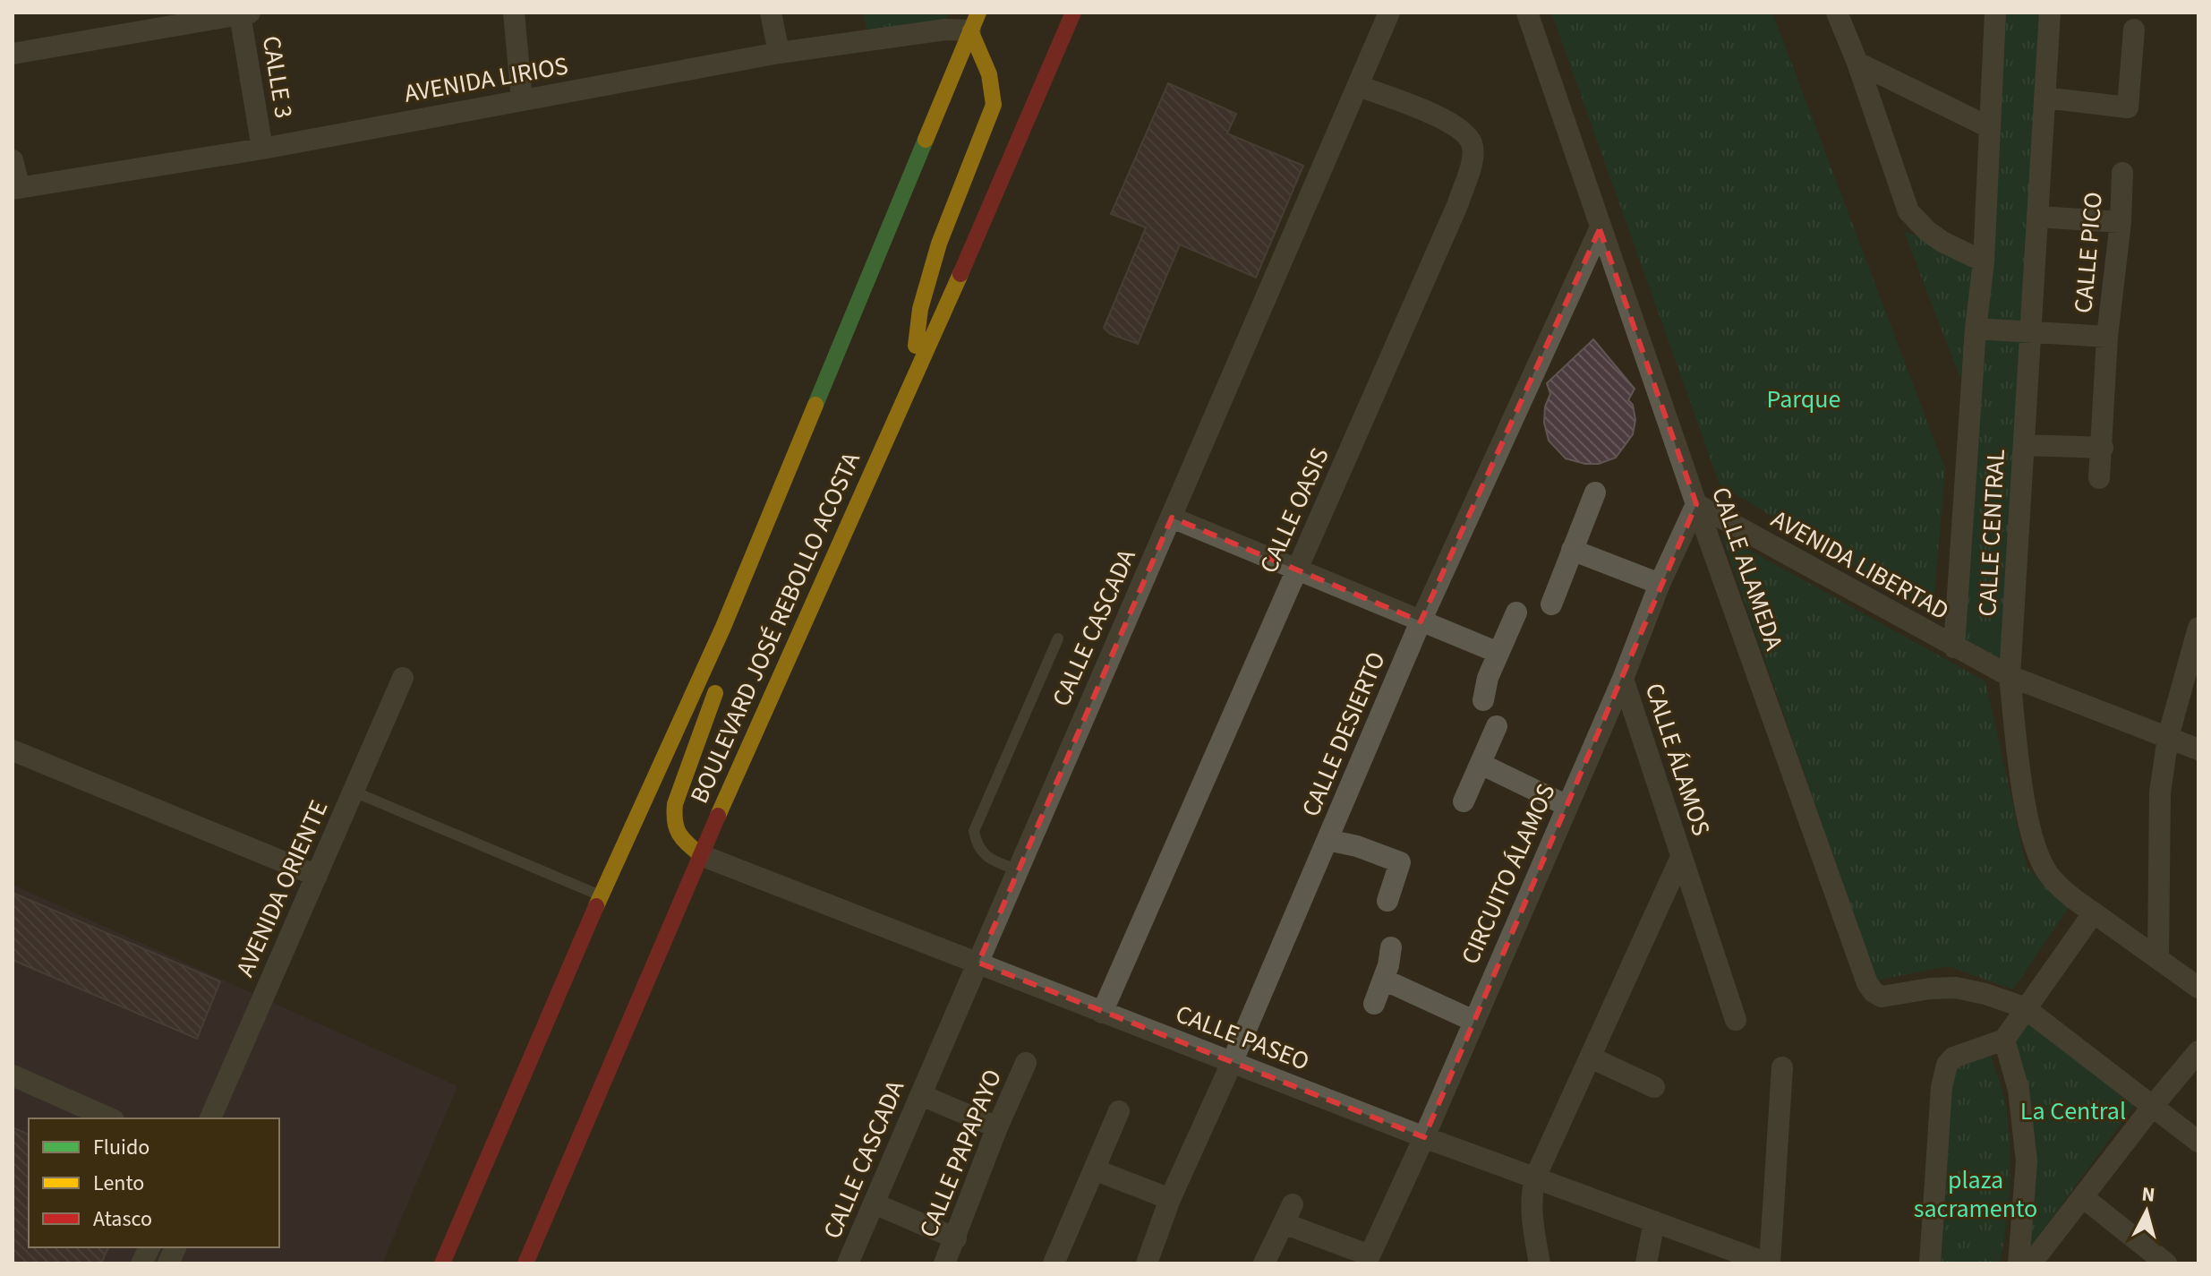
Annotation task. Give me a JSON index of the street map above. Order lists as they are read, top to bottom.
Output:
{
  "streets": {
    "main road": ["BOULEVARD JOSÉ REBOLLO ACOSTA"],
    "street": [
      "CALLE 3",
      "AVENIDA LIRIOS",
      "CALLE PICO",
      "CALLE OASIS",
      "CALLE CENTRAL",
      "AVENIDA LIBERTAD",
      "CALLE ALAMEDA",
      "CALLE CASCADA",
      "CALLE DESIERTO",
      "CALLE ÁLAMOS",
      "CIRCUITO ÁLAMOS",
      "AVENIDA ORIENTE",
      "CALLE PASEO",
      "CALLE PAPAPAYO"
    ]
  },
  "crossings": [
    ["CALLE 3", "AVENIDA LIRIOS"],
    ["AVENIDA LIRIOS", "BOULEVARD JOSÉ REBOLLO ACOSTA"],
    ["CALLE PICO", "CALLE CENTRAL"],
    ["CALLE OASIS", "CALLE CASCADA"],
    ["CALLE OASIS", "CALLE PASEO"],
    ["CALLE CENTRAL", "AVENIDA LIBERTAD"],
    ["AVENIDA LIBERTAD", "CALLE ALAMEDA"],
    ["AVENIDA LIBERTAD", "CIRCUITO ÁLAMOS"],
    ["CALLE ALAMEDA", "CALLE DESIERTO"],
    ["CALLE ALAMEDA", "CIRCUITO ÁLAMOS"],
    ["BOULEVARD JOSÉ REBOLLO ACOSTA", "CALLE PASEO"],
    ["CALLE CASCADA", "CALLE PASEO"],
    ["CALLE DESIERTO", "CALLE PASEO"],
    ["CALLE ÁLAMOS", "CIRCUITO ÁLAMOS"],
    ["CIRCUITO ÁLAMOS", "CALLE PASEO"]
  ],
  "parks": ["Parque", "La Central", "plaza sacramento"],
  "legend": ["Fluido", "Lento", "Atasco"],
  "north": "top"
}
